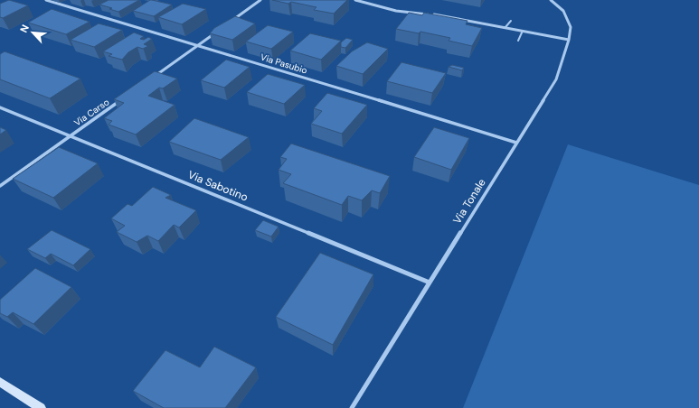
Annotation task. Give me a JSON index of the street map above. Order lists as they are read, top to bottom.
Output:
{
  "streets": {
    "street": [
      "Via Pasubio",
      "Via Carso",
      "Via Sabotino",
      "Via Tonale"
    ]
  },
  "crossings": [
    ["Via Pasubio", "Via Tonale"],
    ["Via Carso", "Via Sabotino"],
    ["Via Sabotino", "Via Tonale"]
  ],
  "north": "top left"
}
